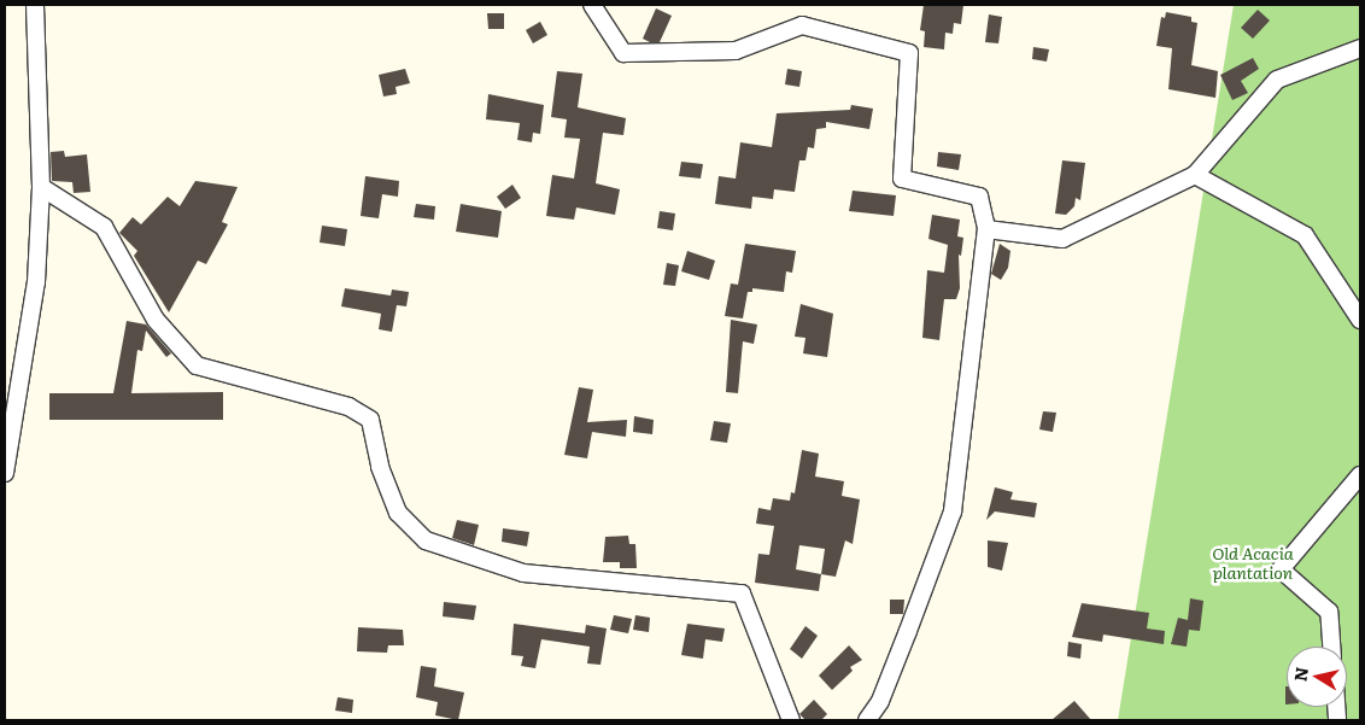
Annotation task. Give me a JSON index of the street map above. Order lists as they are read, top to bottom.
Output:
{
  "parks": ["Old Acacia plantation"],
  "north": "left"
}
